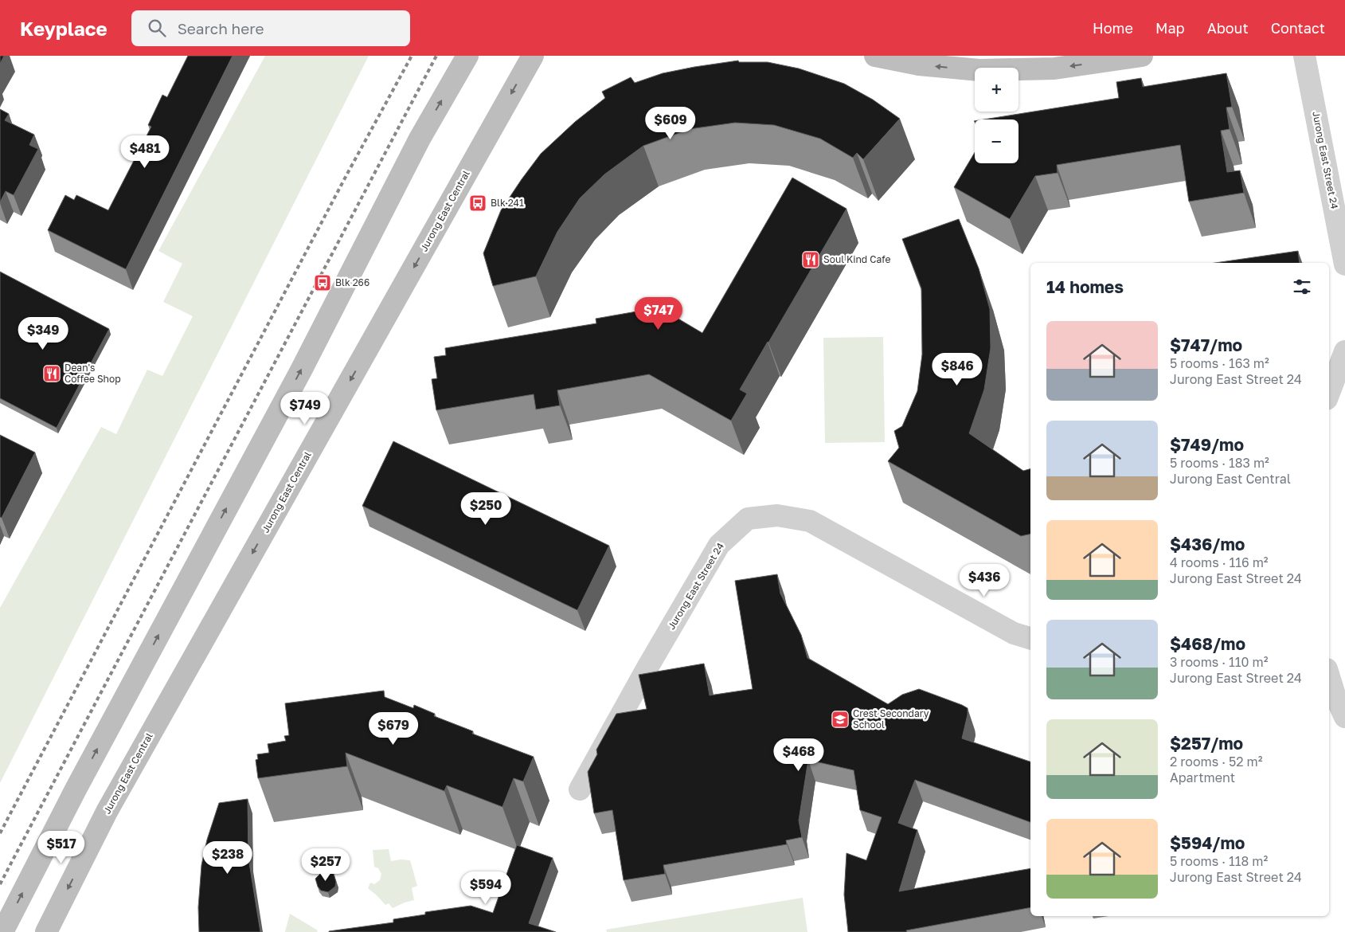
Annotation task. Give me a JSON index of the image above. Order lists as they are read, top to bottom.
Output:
{
  "streets": {
    "main road": ["Jurong East Central"],
    "street": ["Jurong East Street 24"]
  },
  "places": {
    "bus stop": ["Blk 241", "Blk 266"],
    "restaurant": ["Soul Kind Cafe", "Dean's Coffee Shop"],
    "school or university": ["Crest Secondary School"]
  },
  "page": {
    "header": "Keyplace",
    "search": "Search here",
    "nav": [
      "Home",
      "Map",
      "About",
      "Contact"
    ],
    "map_buttons": ["+", "−"],
    "price": [
      "$609",
      "$481",
      "$747",
      "$349",
      "$846",
      "$749",
      "$250",
      "$436",
      "$679",
      "$468",
      "$517",
      "$238",
      "$257",
      "$594"
    ],
    "heading": "14 homes",
    "list": [
      {
        "name": "$747/mo",
        "note": "5 rooms · 163 m² · Jurong East Street 24"
      },
      {
        "name": "$749/mo",
        "note": "5 rooms · 183 m² · Jurong East Central"
      },
      {
        "name": "$436/mo",
        "note": "4 rooms · 116 m² · Jurong East Street 24"
      },
      {
        "name": "$468/mo",
        "note": "3 rooms · 110 m² · Jurong East Street 24"
      },
      {
        "name": "$257/mo",
        "note": "2 rooms · 52 m² · Apartment"
      },
      {
        "name": "$594/mo",
        "note": "5 rooms · 118 m² · Jurong East Street 24"
      }
    ]
  }
}
